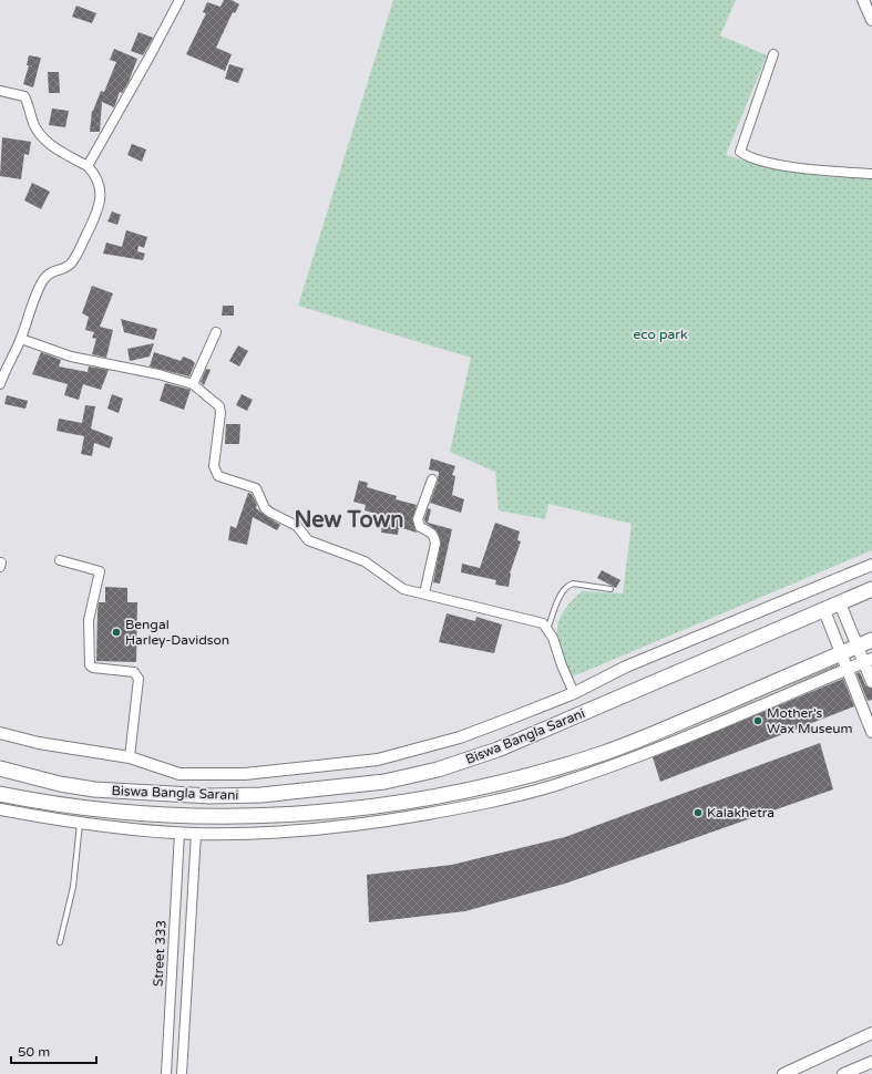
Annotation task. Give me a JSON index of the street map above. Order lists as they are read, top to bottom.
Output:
{
  "streets": {
    "main road": ["Biswa Bangla Sarani"],
    "street": ["Street 333"]
  },
  "districts": ["New Town"],
  "parks": ["eco park"],
  "places": ["Bengal Harley-Davidson", "Mother's Wax Museum", "Kalakhetra"],
  "scale_bar": "50 m"
}
